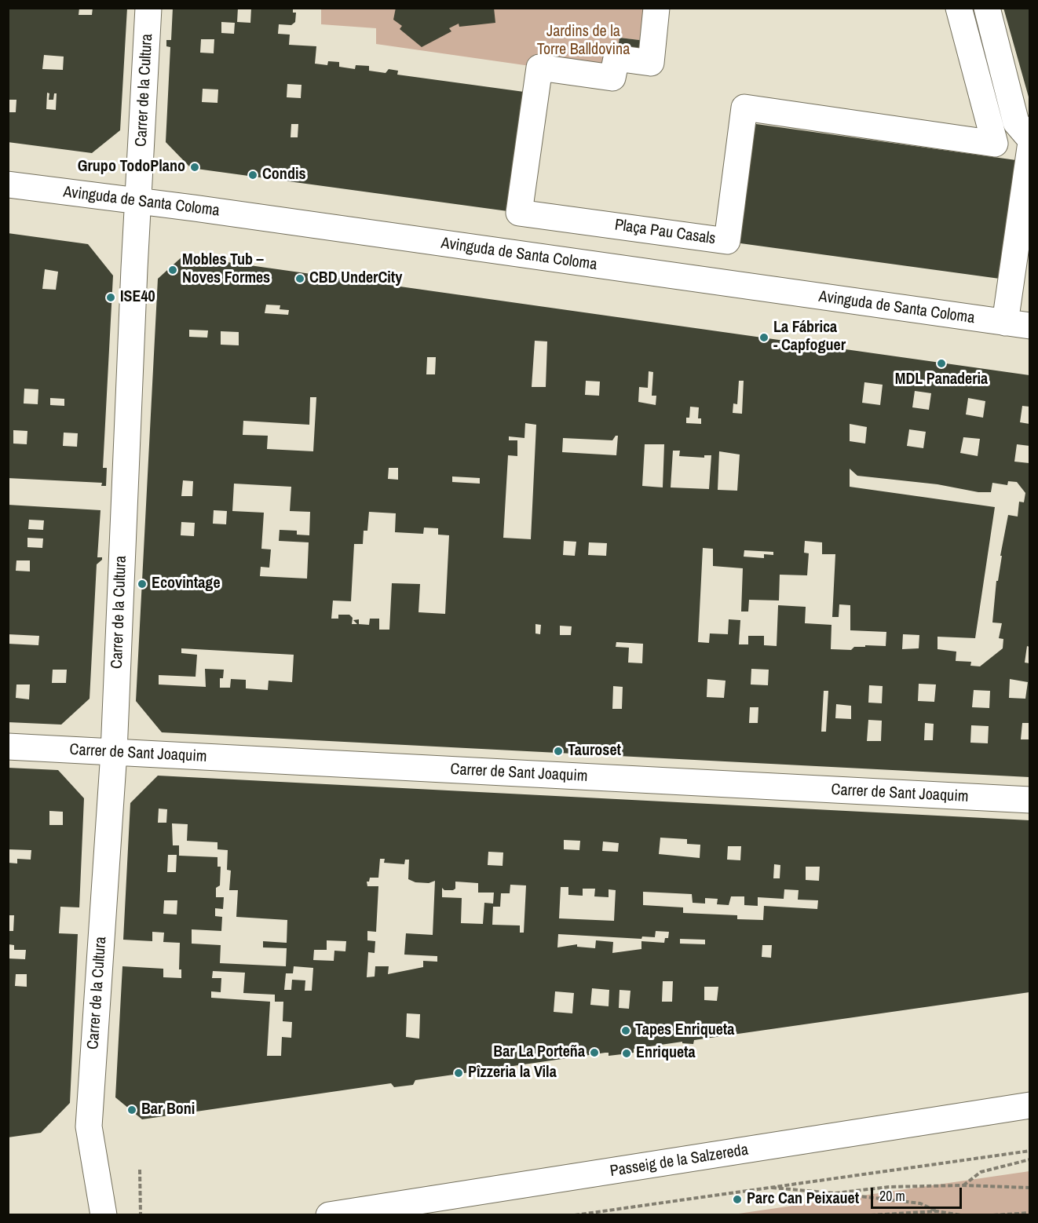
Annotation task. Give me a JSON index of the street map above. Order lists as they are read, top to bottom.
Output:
{
  "streets": {
    "street": [
      "Carrer de la Cultura",
      "Avinguda de Santa Coloma",
      "Plaça Pau Casals",
      "Carrer de Sant Joaquim",
      "Passeig de la Salzereda"
    ]
  },
  "crossings": [
    ["Carrer de la Cultura", "Avinguda de Santa Coloma"],
    ["Carrer de la Cultura", "Carrer de Sant Joaquim"]
  ],
  "parks": ["Jardins de la Torre Balldovina"],
  "places": [
    "Grupo TodoPlano",
    "Condis",
    "Mobles Tub – Noves Formes",
    "CBD UnderCity",
    "ISE40",
    "La Fábrica - Capfoguer",
    "MDL Panaderia",
    "Ecovintage",
    "Tauroset",
    "Tapes Enriqueta",
    "Bar La Porteña",
    "Enriqueta",
    "Pîzzeria la Vila",
    "Bar Boni",
    "Parc Can Peixauet"
  ],
  "scale_bar": "20 m"
}
